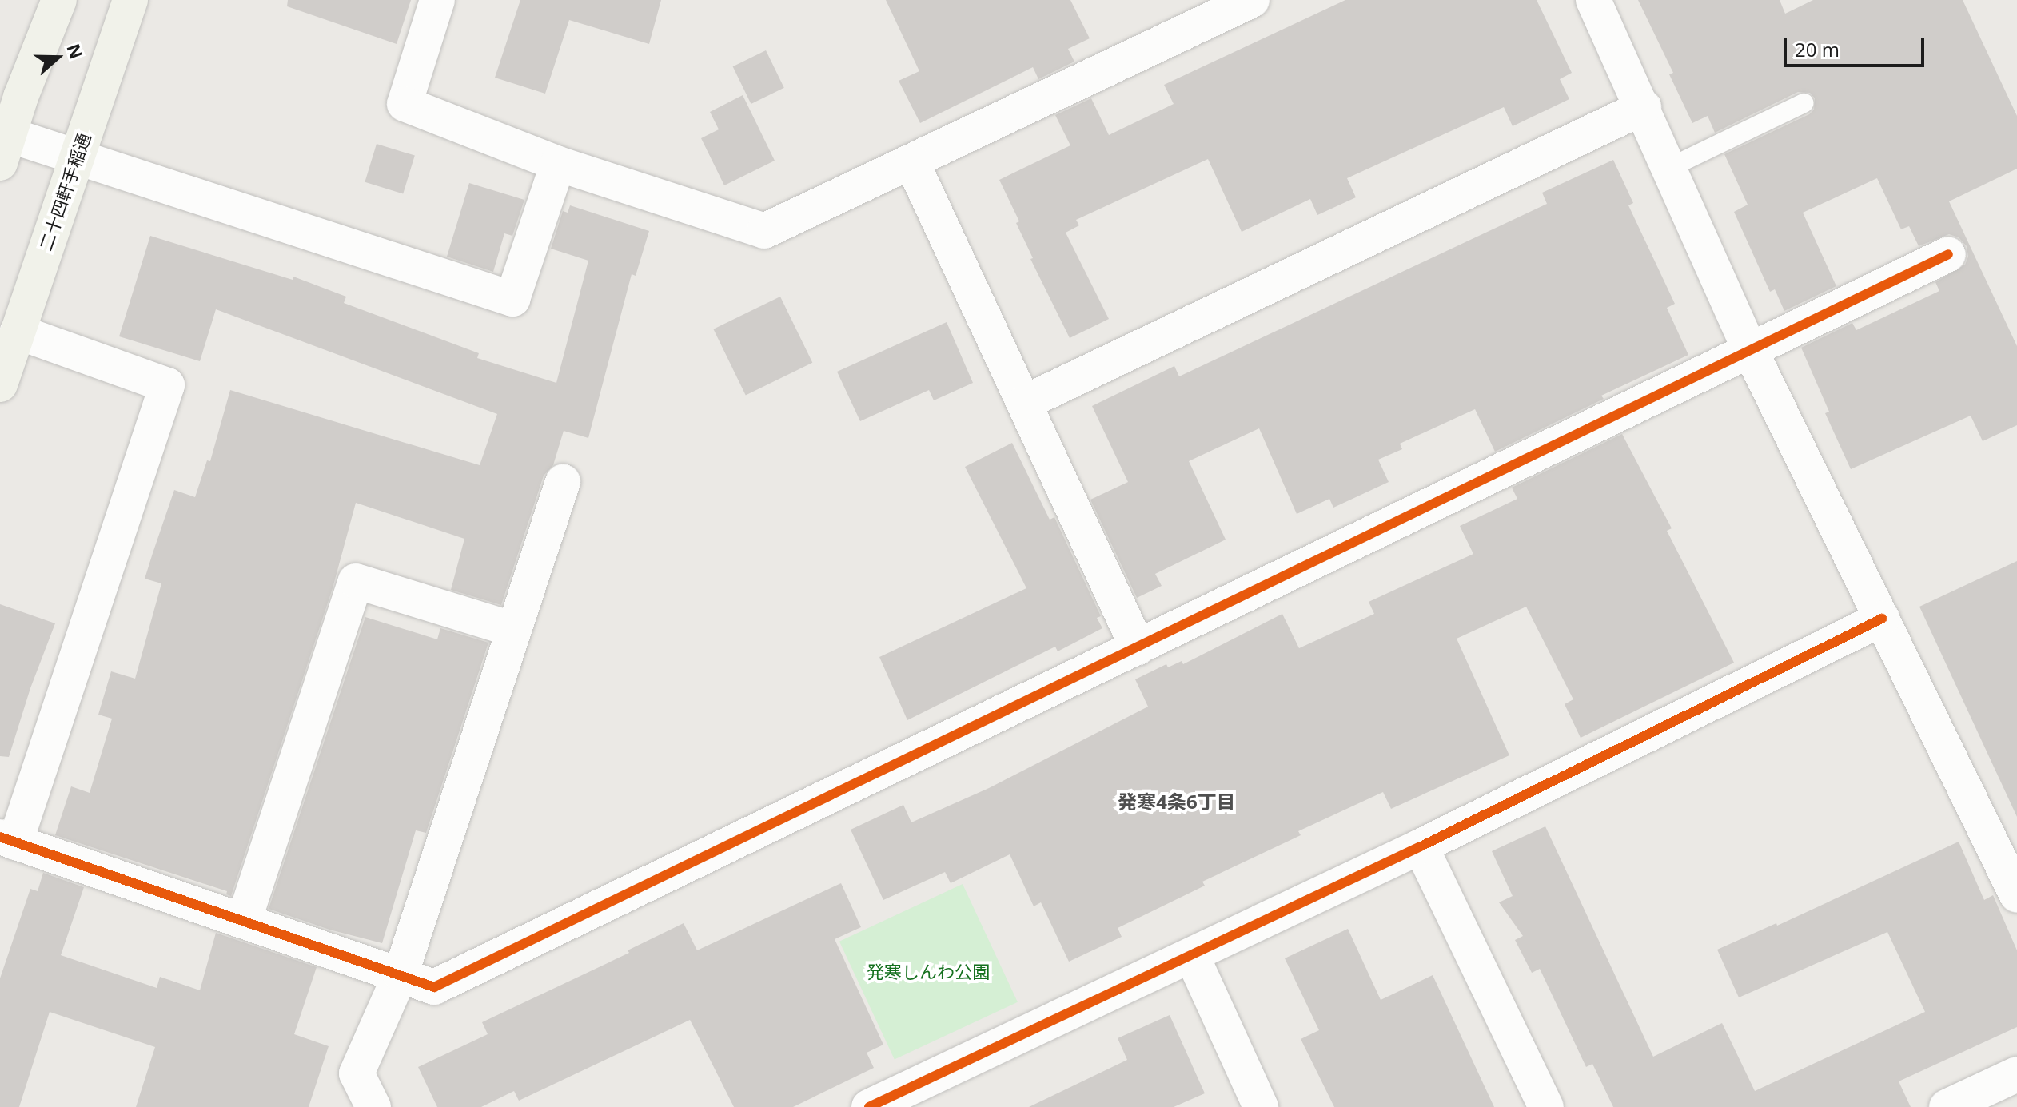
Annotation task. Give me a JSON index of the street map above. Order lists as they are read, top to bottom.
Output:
{
  "streets": {
    "street": ["二十四軒手稲通"]
  },
  "districts": ["発寒4条6丁目"],
  "parks": ["発寒しんわ公園"],
  "scale_bar": "20 m",
  "north": "right"
}
